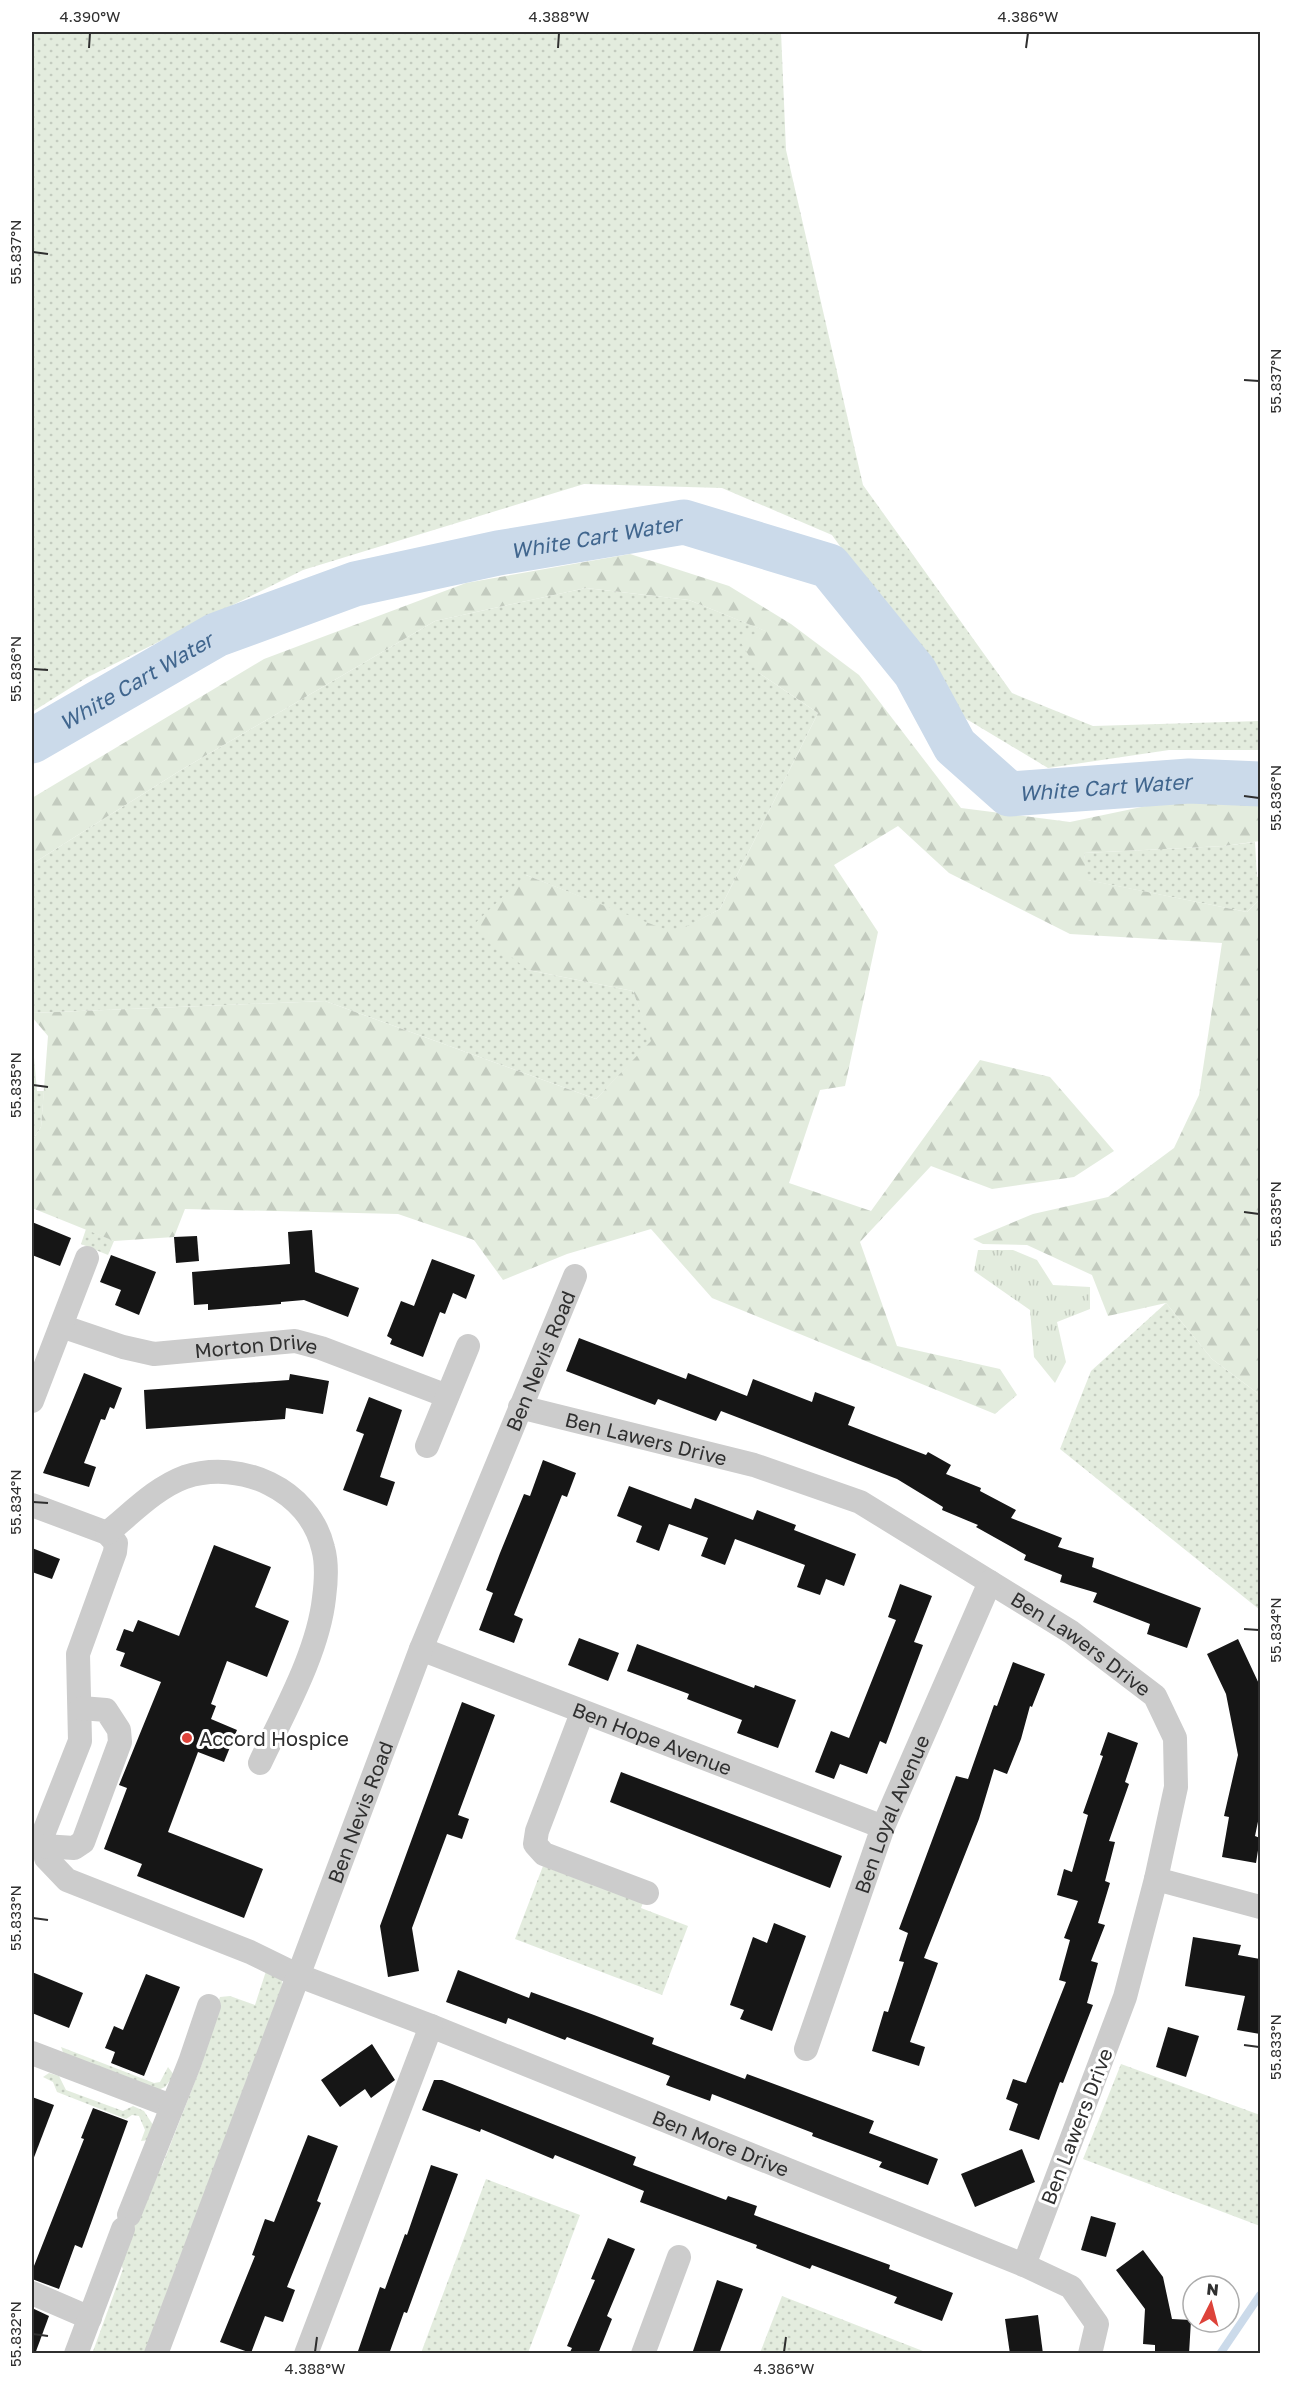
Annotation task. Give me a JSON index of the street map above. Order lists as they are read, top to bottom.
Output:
{
  "streets": {
    "street": [
      "Morton Drive",
      "Ben Nevis Road",
      "Ben Lawers Drive",
      "Ben Hope Avenue",
      "Ben Loyal Avenue",
      "Ben More Drive"
    ]
  },
  "crossings": [
    ["Ben Nevis Road", "Ben Lawers Drive"],
    ["Ben Nevis Road", "Ben Hope Avenue"],
    ["Ben Nevis Road", "Ben More Drive"],
    ["Ben Lawers Drive", "Ben Loyal Avenue"],
    ["Ben Lawers Drive", "Ben More Drive"],
    ["Ben Hope Avenue", "Ben Loyal Avenue"]
  ],
  "water": ["White Cart Water"],
  "places": ["Accord Hospice"],
  "north": "top",
  "coordinates": [
    "4.390°W",
    "4.388°W",
    "4.386°W",
    "55.837°N",
    "55.836°N",
    "55.835°N",
    "55.834°N",
    "55.833°N",
    "55.832°N"
  ]
}
